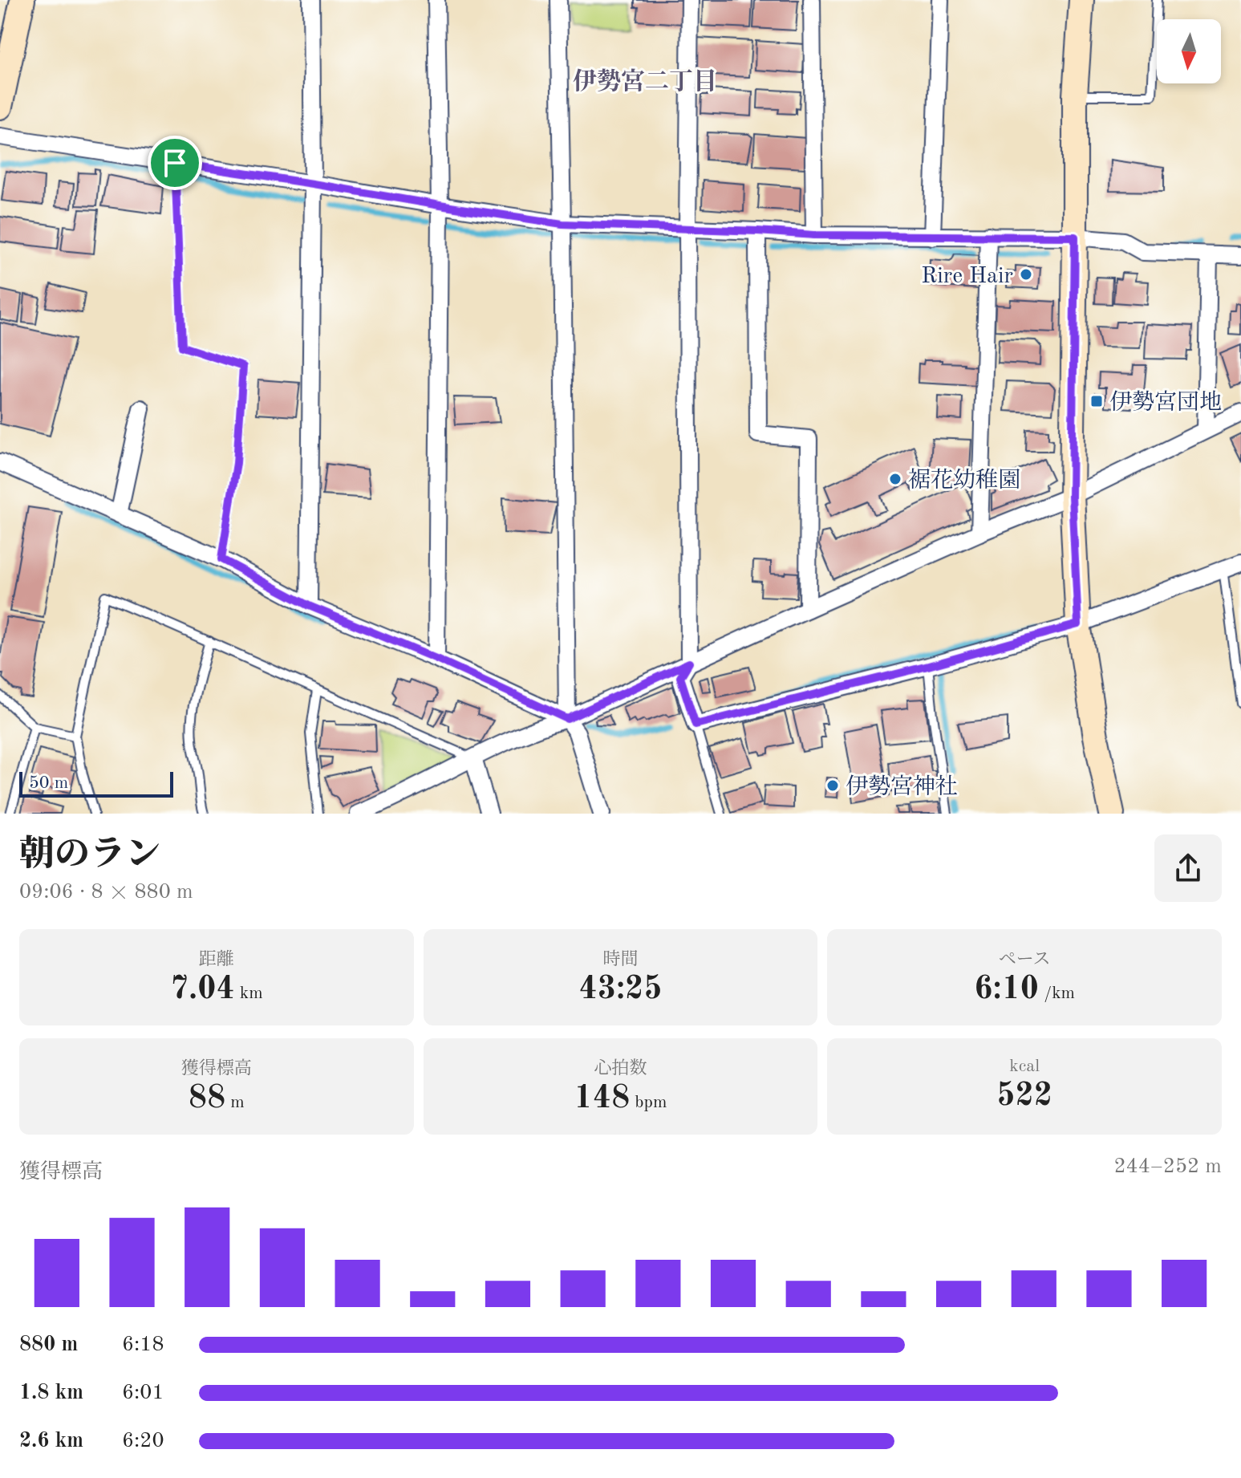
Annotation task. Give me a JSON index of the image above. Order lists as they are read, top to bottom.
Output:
{
  "districts": ["伊勢宮二丁目"],
  "places": {
    "other": ["Rire Hair", "裾花幼稚園", "伊勢宮神社"],
    "transit": ["伊勢宮団地"]
  },
  "scale_bar": "50 m",
  "north": "bottom",
  "page": {
    "scale": "50 m",
    "heading": ["朝のラン", "09:06 · 8 × 880 m"],
    "stats": [
      ["距離", "7.04 km"],
      ["時間", "43:25"],
      ["ペース", "6:10 /km"],
      ["獲得標高", "88 m"],
      ["心拍数", "148 bpm"],
      ["kcal", "522"]
    ],
    "chart": ["獲得標高", "244–252 m"],
    "list": [
      {
        "name": "880 m",
        "note": "6:18"
      },
      {
        "name": "1.8 km",
        "note": "6:01"
      },
      {
        "name": "2.6 km",
        "note": "6:20"
      }
    ]
  }
}
